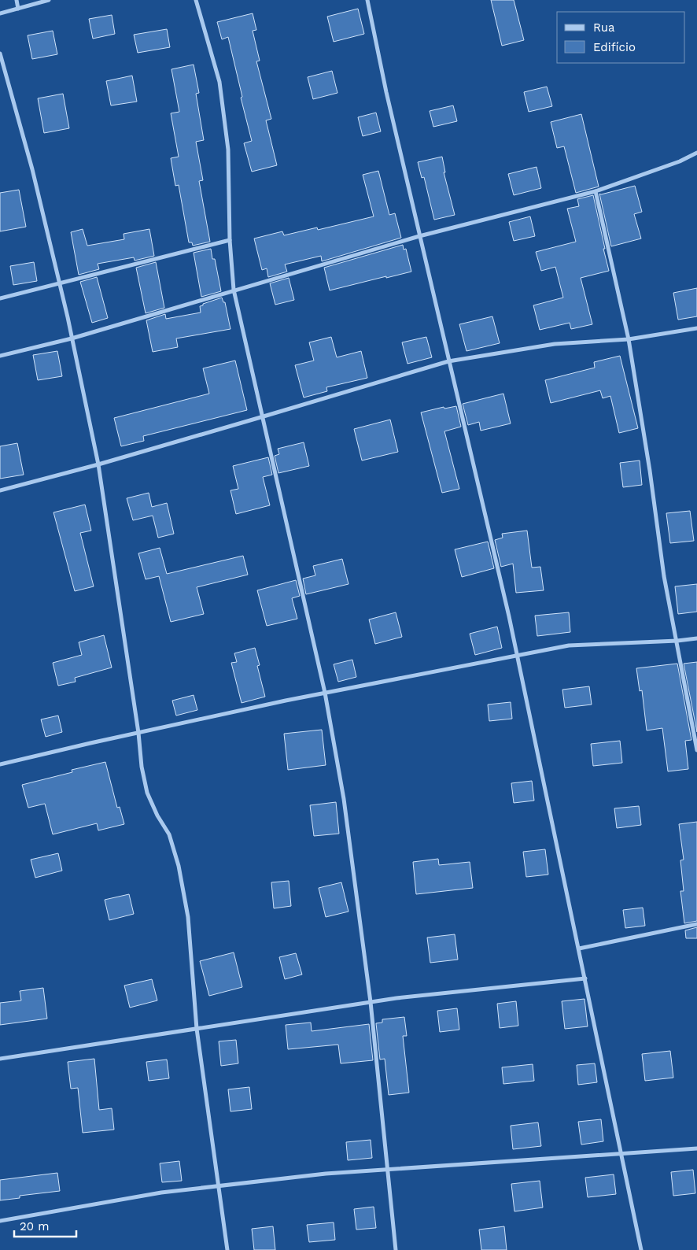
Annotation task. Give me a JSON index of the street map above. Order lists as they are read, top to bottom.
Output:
{
  "legend": ["Rua", "Edifício"],
  "scale_bar": "20 m"
}
